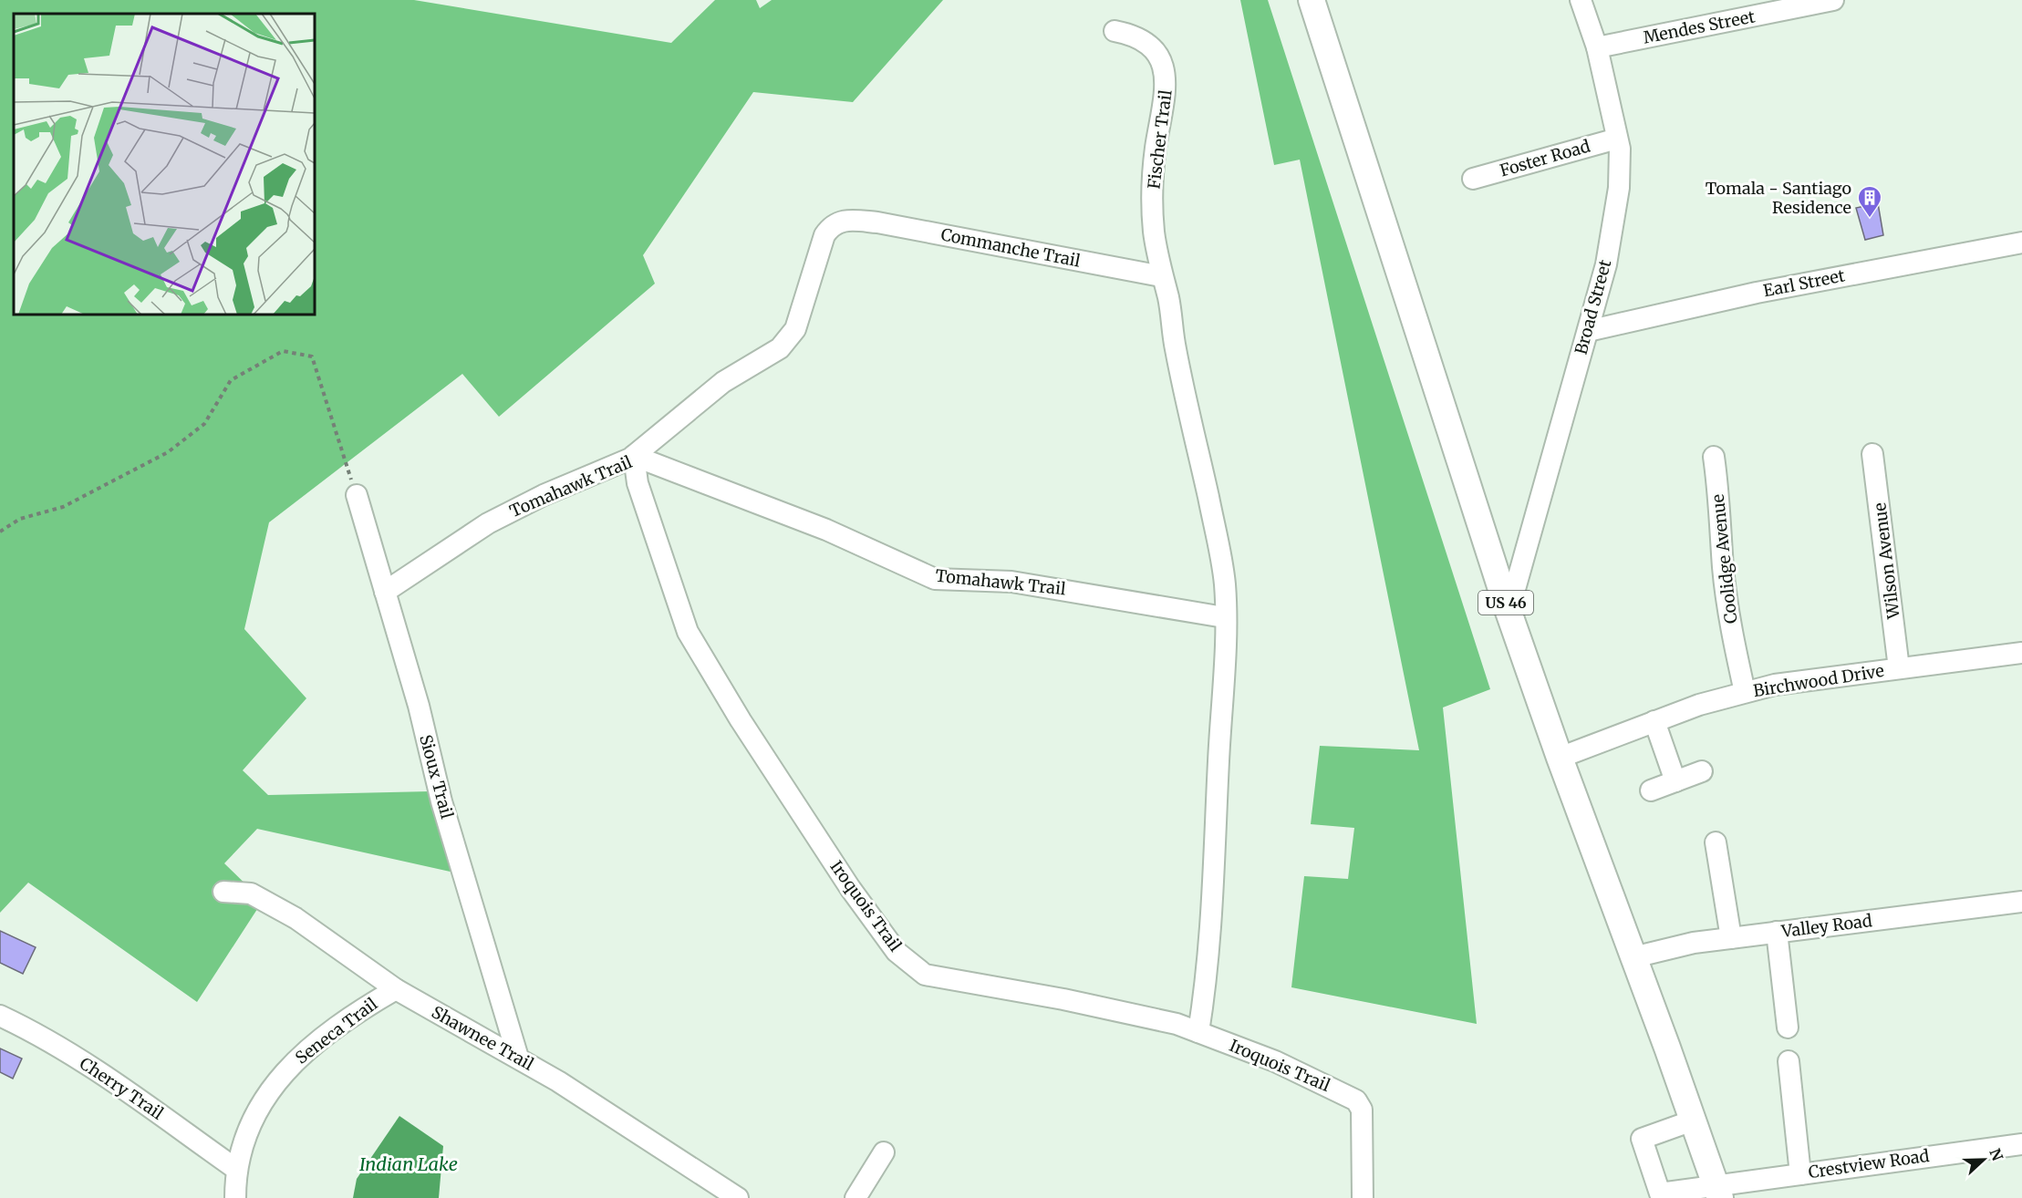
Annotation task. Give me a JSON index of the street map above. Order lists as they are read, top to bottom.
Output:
{
  "streets": {
    "main road": ["US 46"],
    "street": [
      "Mendes Street",
      "Fischer Trail",
      "Foster Road",
      "Commanche Trail",
      "Earl Street",
      "Broad Street",
      "Tomahawk Trail",
      "Coolidge Avenue",
      "Wilson Avenue",
      "Birchwood Drive",
      "Sioux Trail",
      "Iroquois Trail",
      "Valley Road",
      "Seneca Trail",
      "Shawnee Trail",
      "Cherry Trail",
      "Crestview Road"
    ]
  },
  "crossings": [
    ["Mendes Street", "Broad Street"],
    ["Fischer Trail", "Commanche Trail"],
    ["Foster Road", "Broad Street"],
    ["Commanche Trail", "Tomahawk Trail"],
    ["Commanche Trail", "Iroquois Trail"],
    ["Earl Street", "Broad Street"],
    ["Broad Street", "US 46"],
    ["Tomahawk Trail", "Sioux Trail"],
    ["Tomahawk Trail", "Iroquois Trail"],
    ["Coolidge Avenue", "Birchwood Drive"],
    ["Wilson Avenue", "Birchwood Drive"],
    ["US 46", "Birchwood Drive"],
    ["US 46", "Valley Road"],
    ["US 46", "Crestview Road"],
    ["Sioux Trail", "Shawnee Trail"],
    ["Seneca Trail", "Shawnee Trail"],
    ["Seneca Trail", "Cherry Trail"]
  ],
  "water": ["Indian Lake"],
  "places": {
    "building": ["Tomala - Santiago Residence"]
  },
  "north": "right"
}
